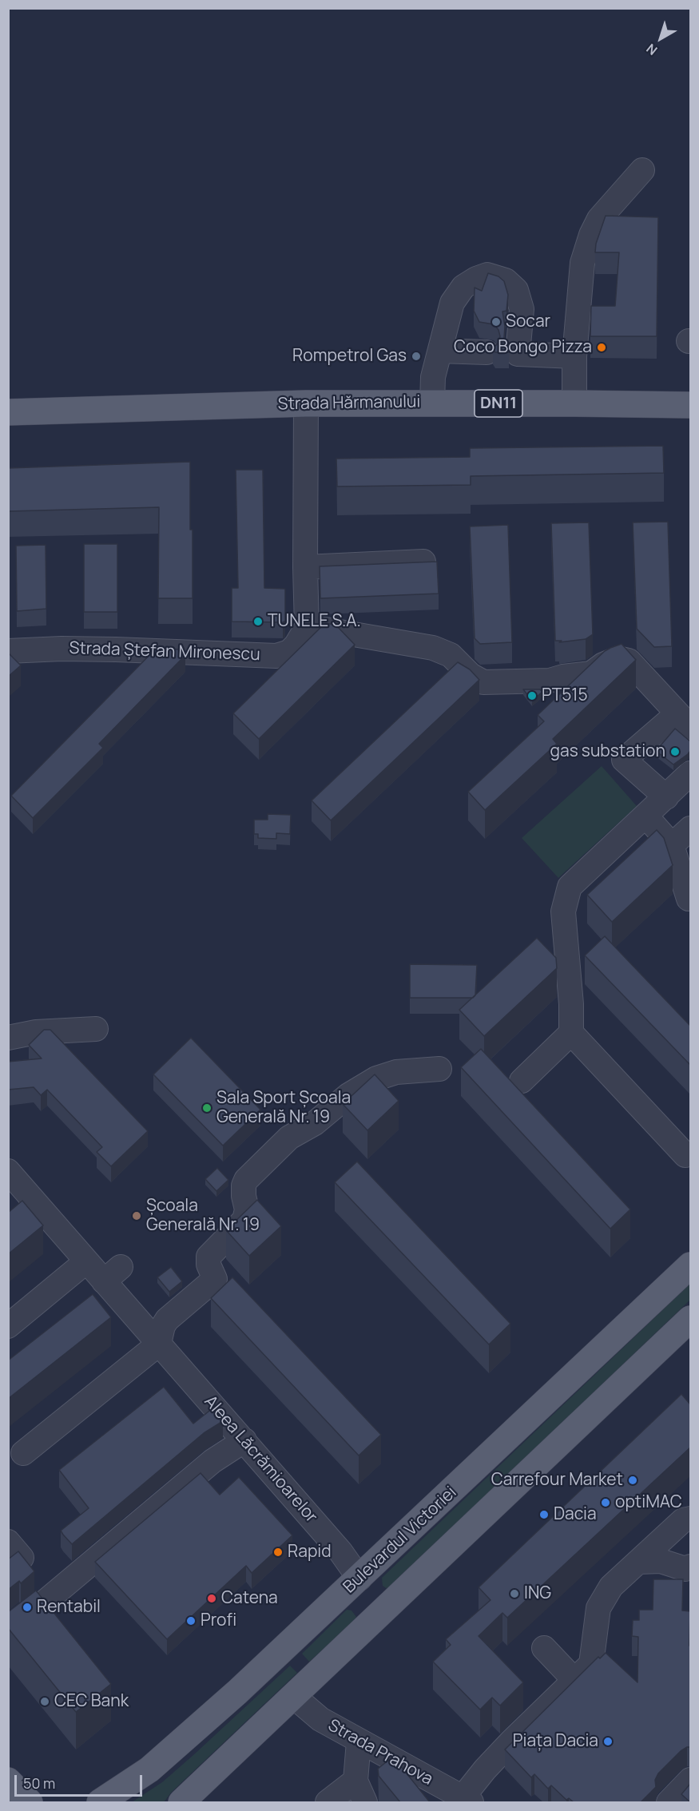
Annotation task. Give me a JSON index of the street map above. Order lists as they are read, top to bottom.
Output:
{
  "streets": {
    "main road": ["Strada Hărmanului", "DN11", "Bulevardul Victoriei"],
    "street": ["Strada Ștefan Mironescu", "Aleea Lăcrămioarelor", "Strada Prahova"]
  },
  "crossings": [
    ["Aleea Lăcrămioarelor", "Bulevardul Victoriei"]
  ],
  "places": [
    "Socar",
    "Coco Bongo Pizza",
    "Rompetrol Gas",
    "TUNELE S.A.",
    "PT515",
    "gas substation",
    "Sala Sport Școala Generală Nr. 19",
    "Școala Generală Nr. 19",
    "Carrefour Market",
    "optiMAC",
    "Dacia",
    "Rapid",
    "ING",
    "Catena",
    "Rentabil",
    "Profi",
    "CEC Bank",
    "Piața Dacia"
  ],
  "scale_bar": "50 m",
  "north": "bottom left"
}
